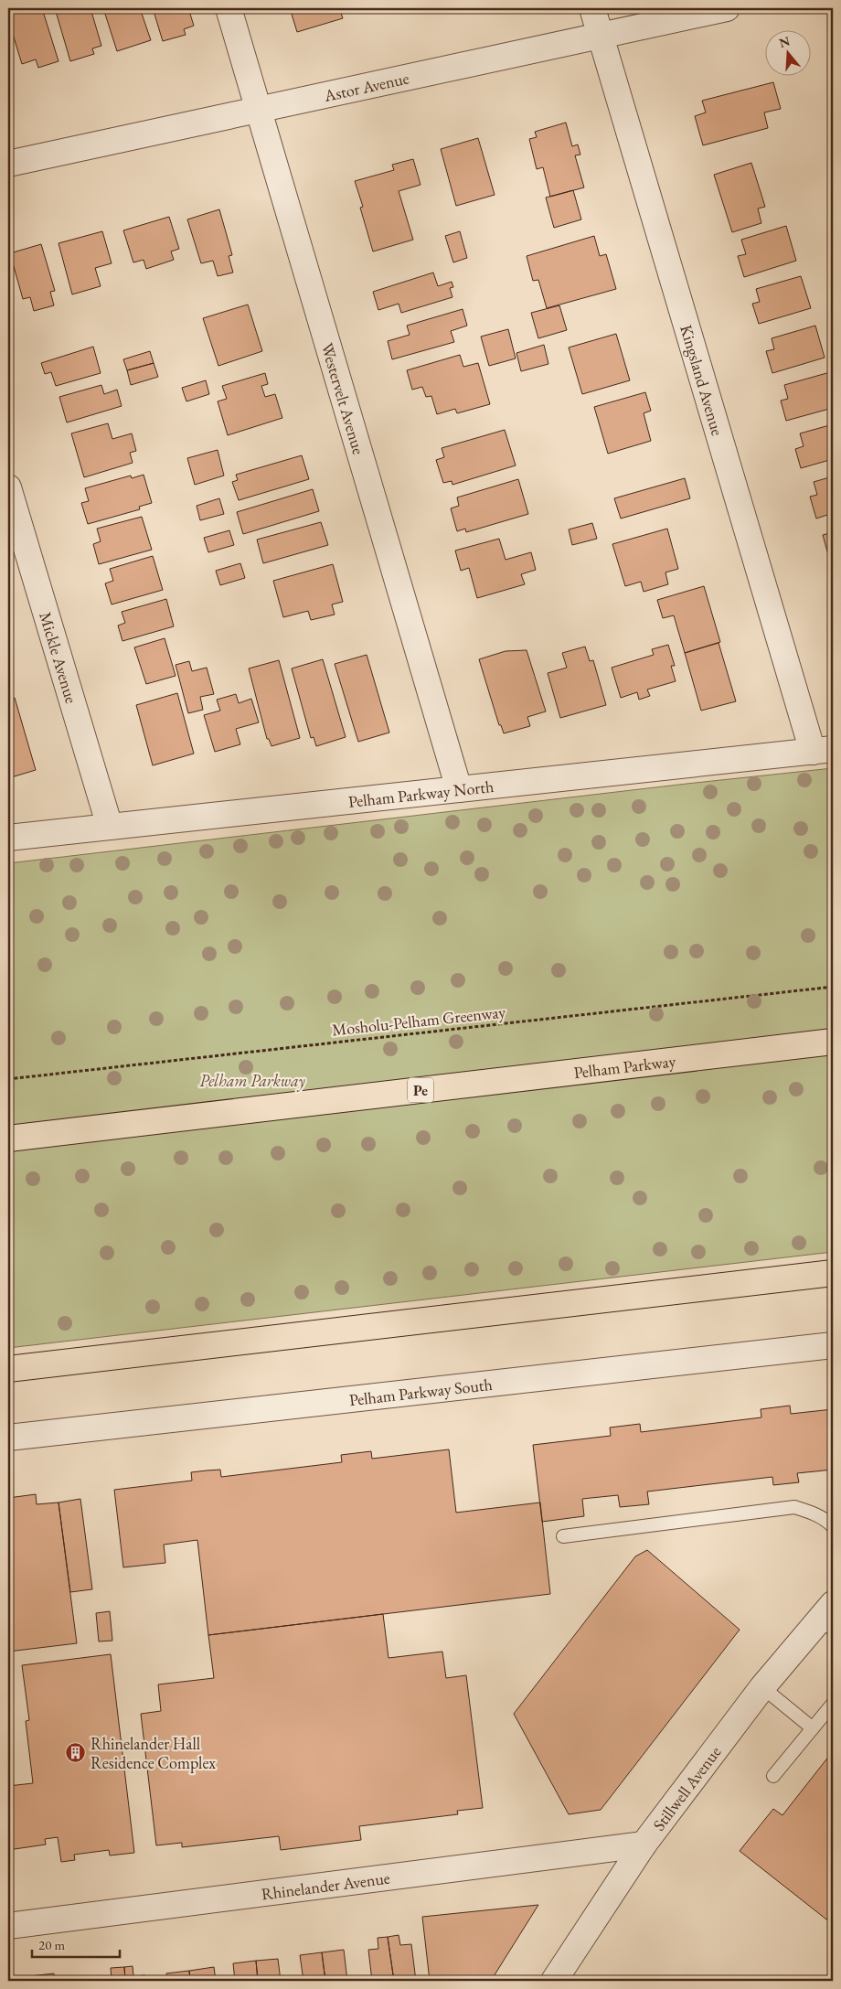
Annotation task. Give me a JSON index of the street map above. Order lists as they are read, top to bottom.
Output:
{
  "streets": {
    "main road": ["Pelham Parkway", "Pe"],
    "street": [
      "Astor Avenue",
      "Kingsland Avenue",
      "Westervelt Avenue",
      "Mickle Avenue",
      "Pelham Parkway North",
      "Pelham Parkway South",
      "Stillwell Avenue",
      "Rhinelander Avenue"
    ],
    "path": ["Mosholu-Pelham Greenway"]
  },
  "crossings": [
    ["Astor Avenue", "Kingsland Avenue"],
    ["Astor Avenue", "Westervelt Avenue"],
    ["Kingsland Avenue", "Pelham Parkway North"],
    ["Westervelt Avenue", "Pelham Parkway North"],
    ["Mickle Avenue", "Pelham Parkway North"],
    ["Stillwell Avenue", "Rhinelander Avenue"]
  ],
  "parks": ["Pelham Parkway"],
  "places": {
    "building": ["Rhinelander Hall Residence Complex"]
  },
  "scale_bar": "20 m",
  "north": "top"
}
